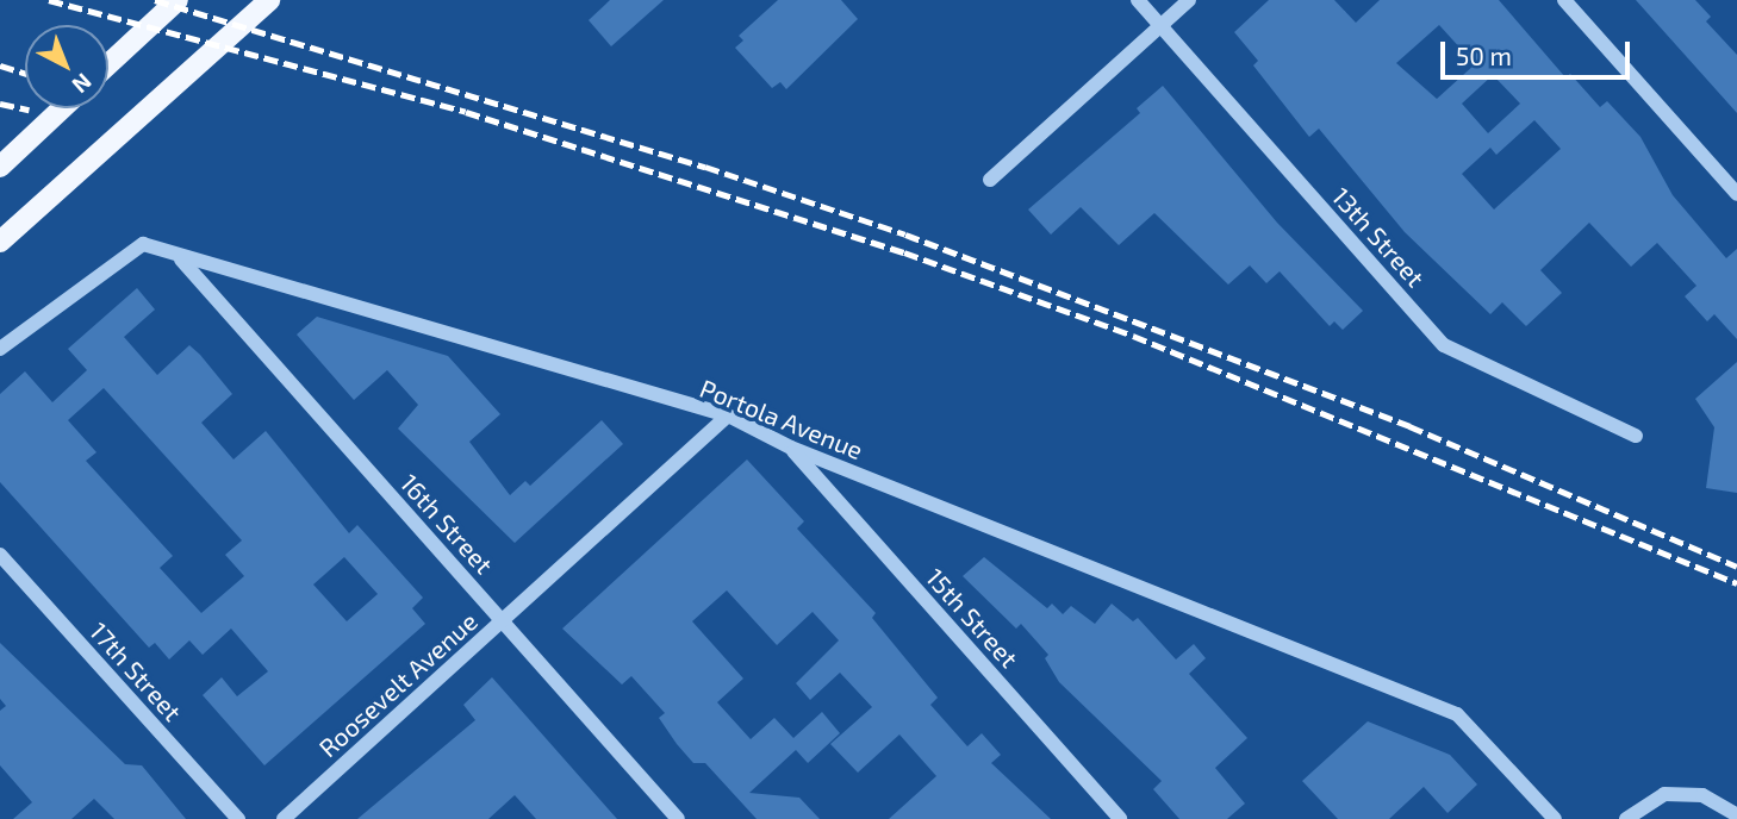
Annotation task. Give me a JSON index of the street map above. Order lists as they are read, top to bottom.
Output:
{
  "streets": {
    "street": [
      "13th Street",
      "Portola Avenue",
      "16th Street",
      "15th Street",
      "17th Street",
      "Roosevelt Avenue"
    ]
  },
  "crossings": [
    ["Portola Avenue", "16th Street"],
    ["Portola Avenue", "15th Street"],
    ["Portola Avenue", "Roosevelt Avenue"],
    ["16th Street", "Roosevelt Avenue"]
  ],
  "scale_bar": "50 m",
  "north": "bottom right"
}
